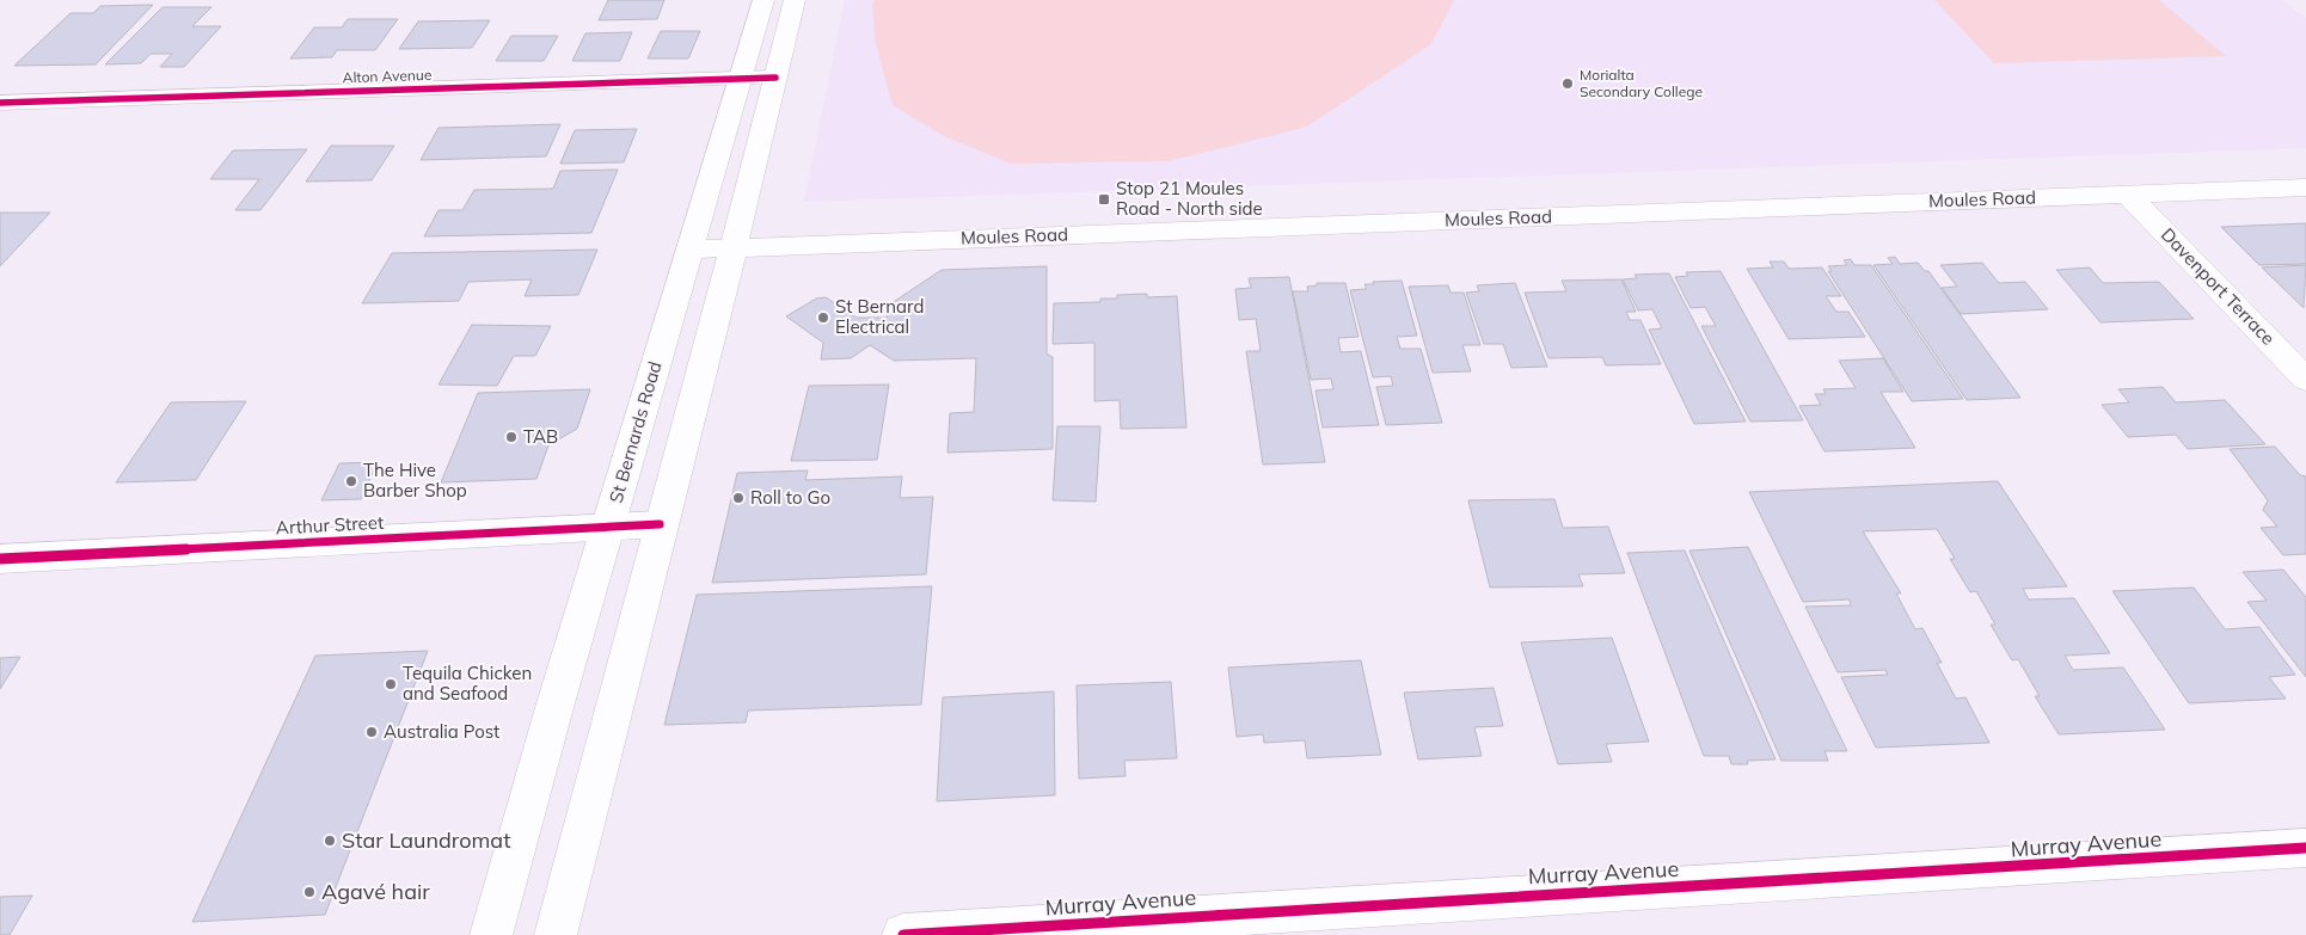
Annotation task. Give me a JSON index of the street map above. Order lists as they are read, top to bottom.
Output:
{
  "streets": {
    "main road": [
      "Alton Avenue",
      "Moules Road",
      "Davenport Terrace",
      "St Bernards Road",
      "Arthur Street",
      "Murray Avenue"
    ]
  },
  "crossings": [
    ["Alton Avenue", "St Bernards Road"],
    ["Moules Road", "Davenport Terrace"],
    ["Moules Road", "St Bernards Road"],
    ["St Bernards Road", "Arthur Street"]
  ],
  "places": {
    "other": [
      "Morialta Secondary College",
      "St Bernard Electrical",
      "TAB",
      "The Hive Barber Shop",
      "Roll to Go",
      "Tequila Chicken and Seafood",
      "Australia Post",
      "Star Laundromat",
      "Agavé hair"
    ],
    "transit": ["Stop 21 Moules Road - North side"]
  }
}
